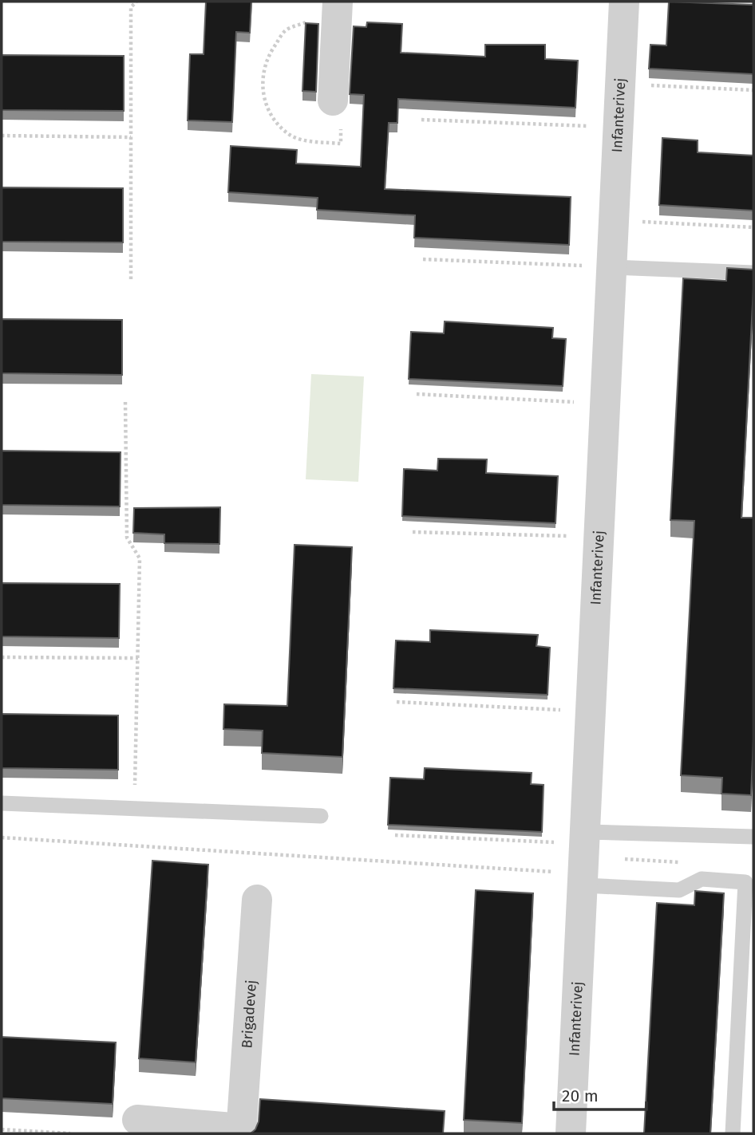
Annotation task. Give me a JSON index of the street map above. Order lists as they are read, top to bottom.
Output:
{
  "streets": {
    "street": ["Infanterivej", "Brigadevej"]
  },
  "scale_bar": "20 m"
}
